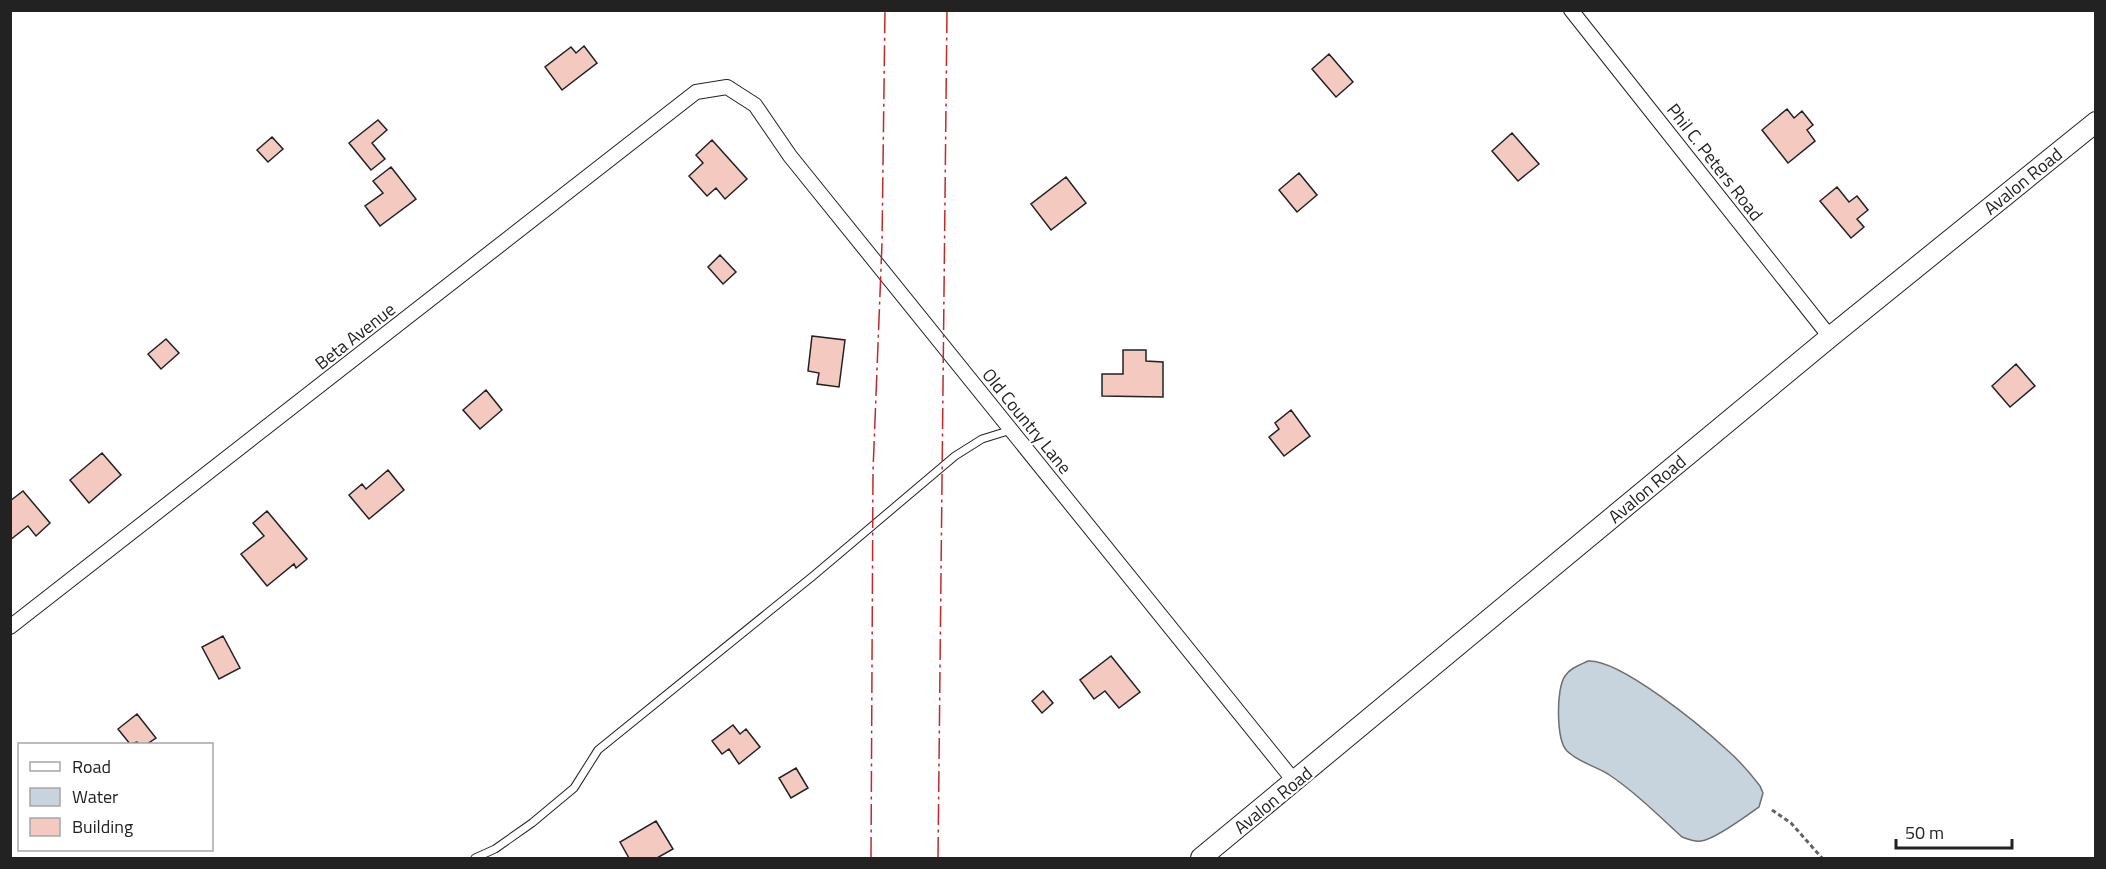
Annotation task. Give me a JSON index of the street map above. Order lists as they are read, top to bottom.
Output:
{
  "streets": {
    "main road": ["Avalon Road"],
    "street": ["Phil C. Peters Road", "Beta Avenue", "Old Country Lane"]
  },
  "crossings": [
    ["Phil C. Peters Road", "Avalon Road"],
    ["Avalon Road", "Old Country Lane"],
    ["Beta Avenue", "Old Country Lane"]
  ],
  "legend": ["Road", "Water", "Building"],
  "scale_bar": "50 m"
}
